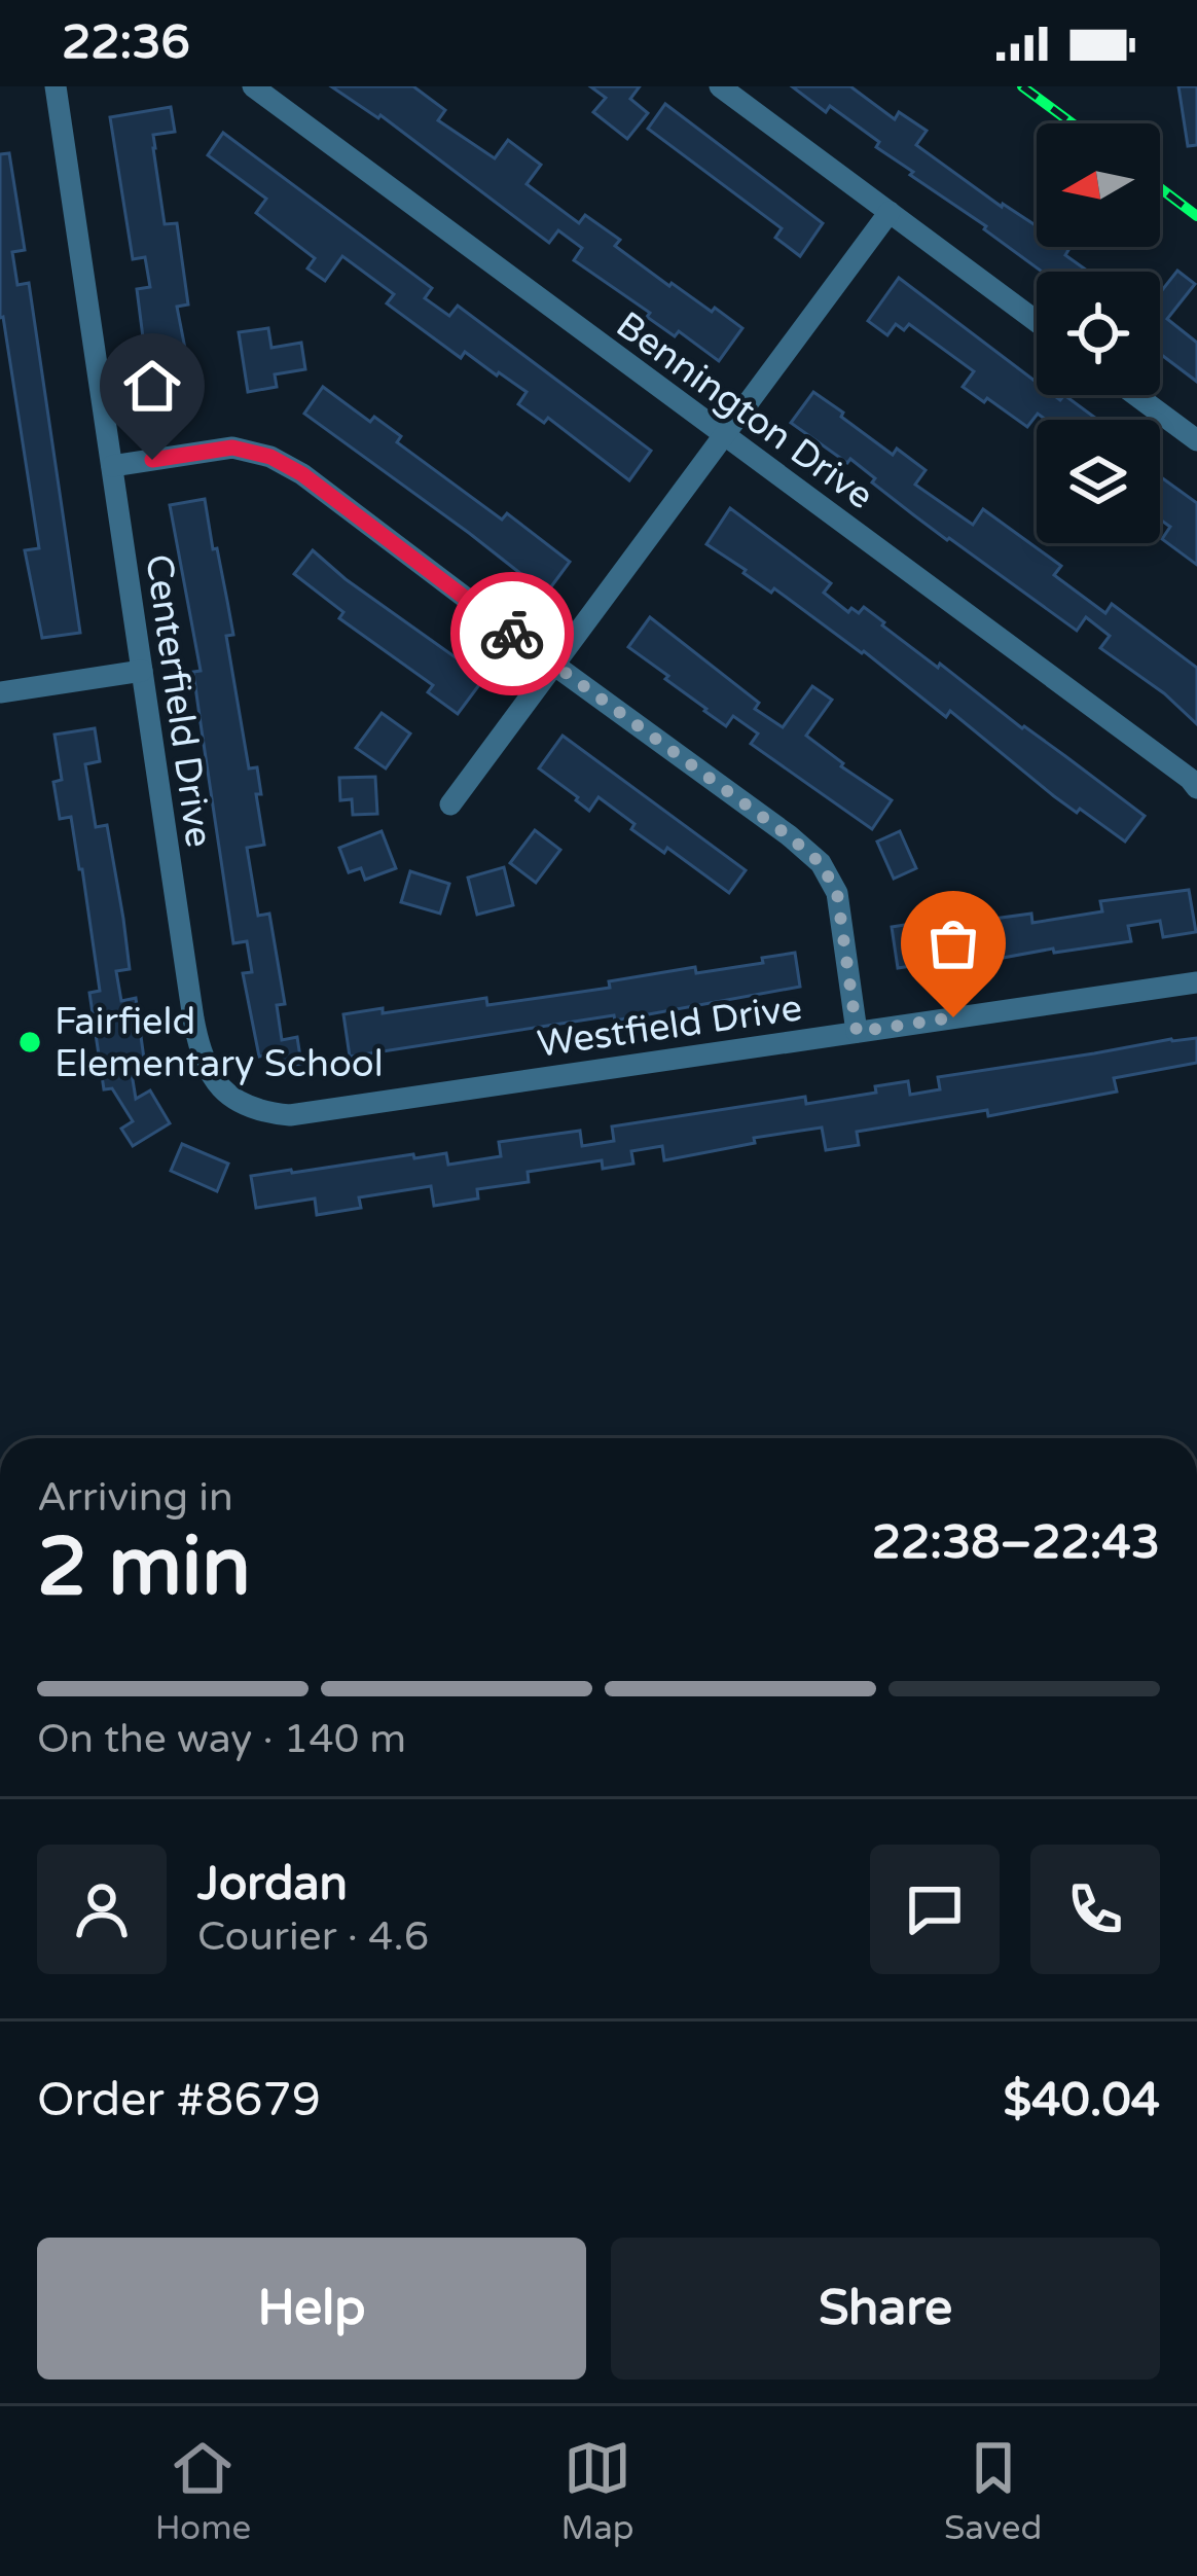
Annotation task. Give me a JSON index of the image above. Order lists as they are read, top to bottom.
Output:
{
  "streets": {
    "street": ["Bennington Drive", "Centerfield Drive", "Westfield Drive"]
  },
  "crossings": [
    ["Centerfield Drive", "Westfield Drive"]
  ],
  "places": ["Fairfield Elementary School"],
  "north": "left",
  "page": {
    "status": "22:36",
    "heading": ["2 min", "Arriving in", "22:38–22:43"],
    "panel": [
      "Jordan",
      "Courier · 4.6",
      "Order #8679",
      "$40.04"
    ],
    "bar": "On the way · 140 m",
    "buttons": ["Help", "Share"],
    "tabs": ["Home", "Map", "Saved"]
  }
}
